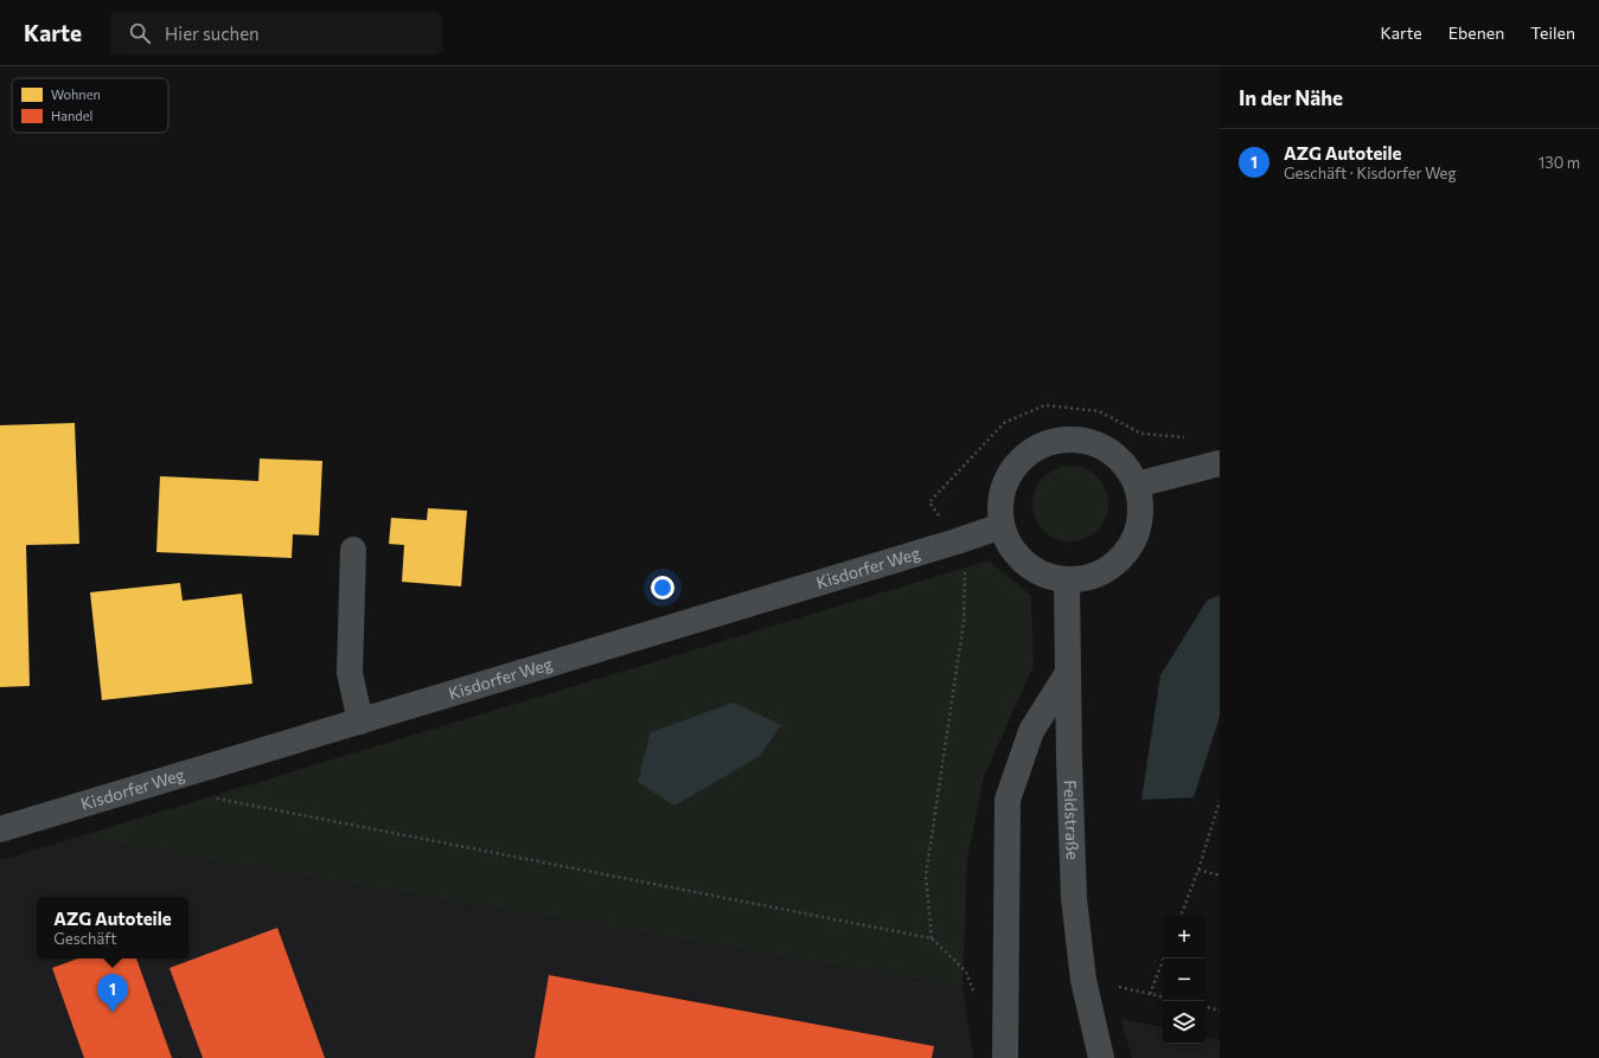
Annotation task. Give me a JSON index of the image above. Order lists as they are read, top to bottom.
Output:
{
  "streets": {
    "street": ["Kisdorfer Weg", "Feldstraße"]
  },
  "crossings": [
    ["Kisdorfer Weg", "Feldstraße"]
  ],
  "legend": ["Wohnen", "Handel"],
  "page": {
    "header": "Karte",
    "search": "Hier suchen",
    "nav": ["Karte", "Ebenen", "Teilen"],
    "heading": "In der Nähe",
    "list": [
      {
        "mark": "1",
        "name": "AZG Autoteile",
        "note": "Geschäft · Kisdorfer Weg",
        "value": "130 m"
      }
    ],
    "popup": ["AZG Autoteile", "Geschäft"],
    "map_buttons": ["+", "−"],
    "pins": "1"
  }
}
